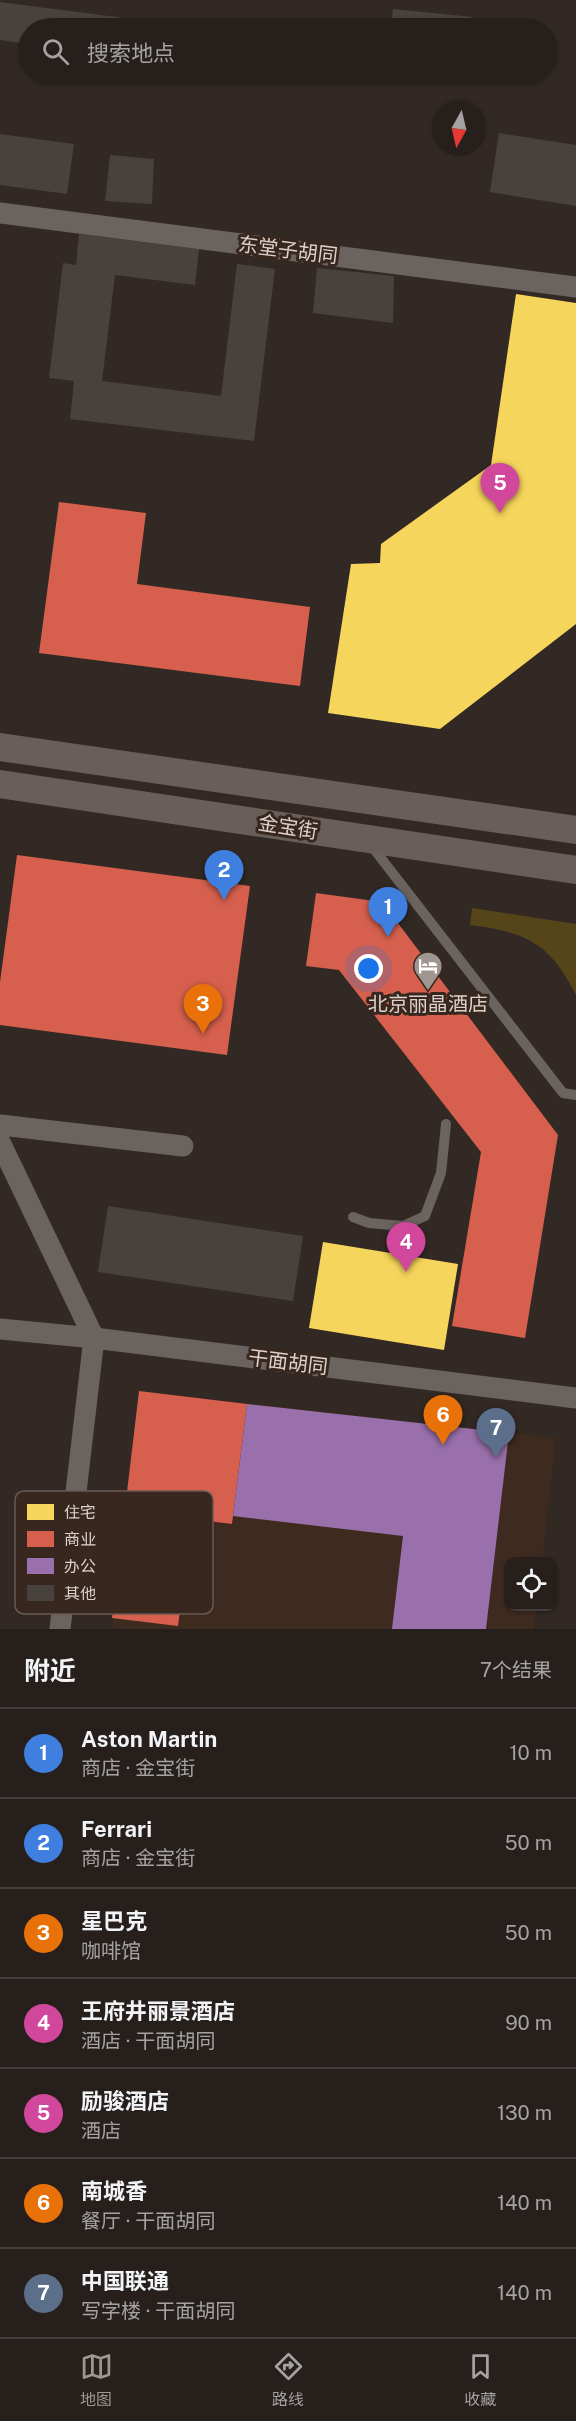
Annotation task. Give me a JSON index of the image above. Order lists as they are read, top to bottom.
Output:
{
  "streets": {
    "main road": ["金宝街"],
    "street": ["东堂子胡同", "干面胡同"]
  },
  "places": {
    "hotel": ["北京丽晶酒店"]
  },
  "legend": [
    "住宅",
    "商业",
    "办公",
    "其他"
  ],
  "north": "bottom",
  "page": {
    "search": "搜索地点",
    "pins": [
      "5",
      "2",
      "1",
      "3",
      "4",
      "6",
      "7"
    ],
    "heading": ["附近", "7个结果"],
    "list": [
      {
        "mark": "1",
        "name": "Aston Martin",
        "note": "商店 · 金宝街",
        "value": "10 m"
      },
      {
        "mark": "2",
        "name": "Ferrari",
        "note": "商店 · 金宝街",
        "value": "50 m"
      },
      {
        "mark": "3",
        "name": "星巴克",
        "note": "咖啡馆",
        "value": "50 m"
      },
      {
        "mark": "4",
        "name": "王府井丽景酒店",
        "note": "酒店 · 干面胡同",
        "value": "90 m"
      },
      {
        "mark": "5",
        "name": "励骏酒店",
        "note": "酒店",
        "value": "130 m"
      },
      {
        "mark": "6",
        "name": "南城香",
        "note": "餐厅 · 干面胡同",
        "value": "140 m"
      },
      {
        "mark": "7",
        "name": "中国联通",
        "note": "写字楼 · 干面胡同",
        "value": "140 m"
      }
    ],
    "nav": ["地图", "路线", "收藏"]
  }
}
